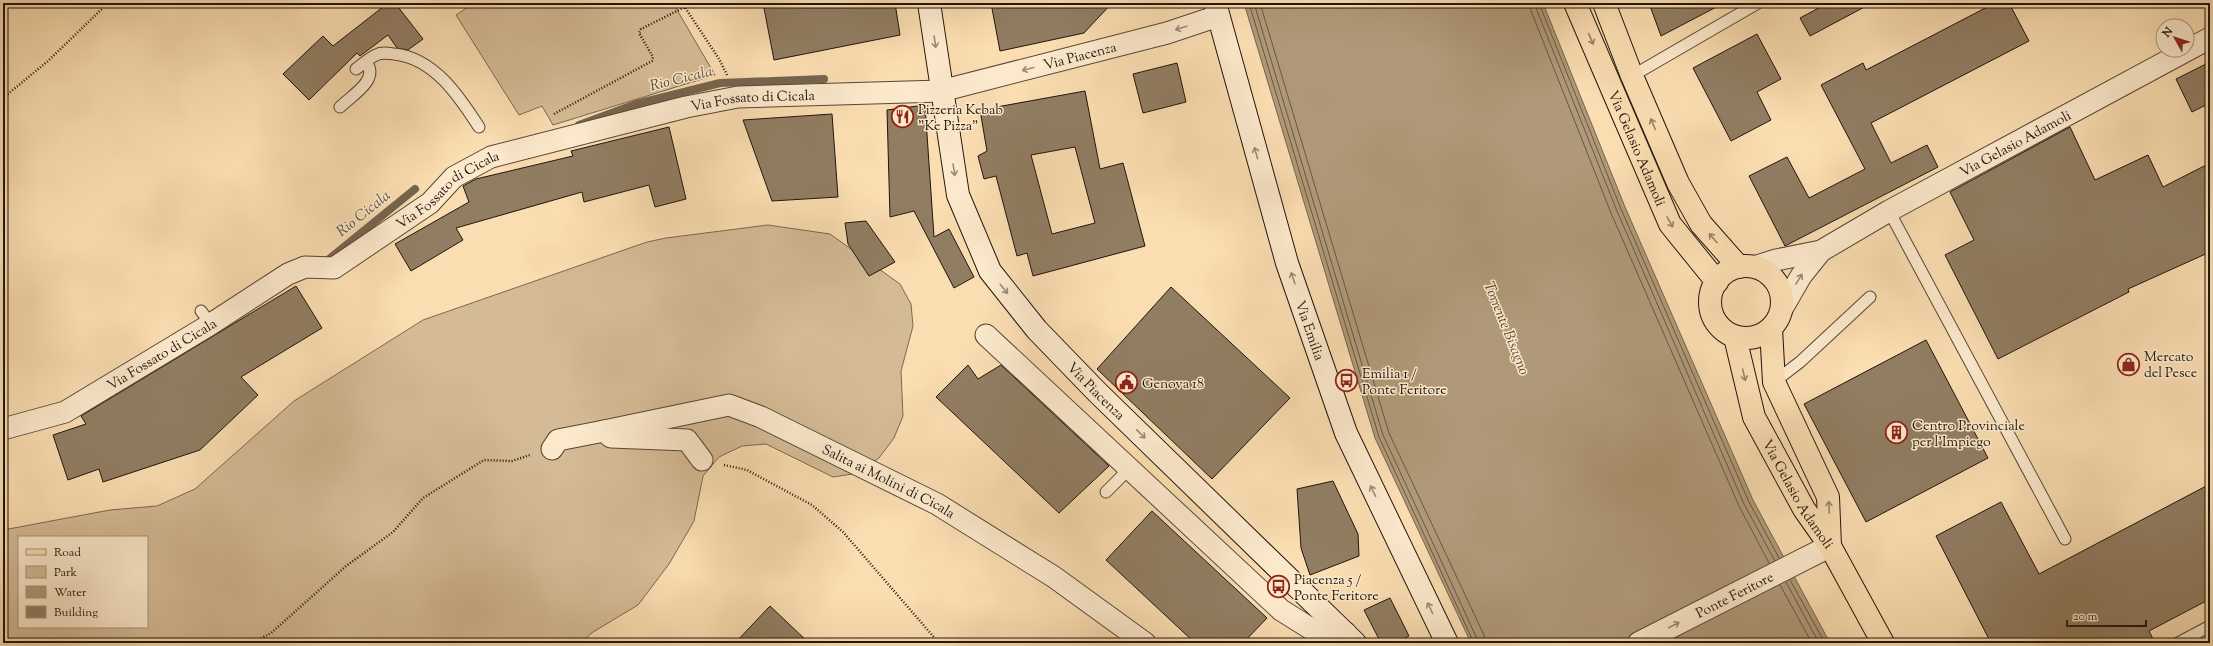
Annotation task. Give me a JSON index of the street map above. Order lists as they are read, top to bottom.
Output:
{
  "streets": {
    "main road": [
      "Via Piacenza",
      "Via Gelasio Adamoli",
      "Via Emilia",
      "Ponte Feritore"
    ],
    "street": ["Via Fossato di Cicala", "Salita ai Molini di Cicala"]
  },
  "crossings": [
    ["Via Piacenza", "Via Fossato di Cicala"],
    ["Via Piacenza", "Via Emilia"],
    ["Via Gelasio Adamoli", "Ponte Feritore"]
  ],
  "one_way": ["Via Emilia", "Ponte Feritore"],
  "water": ["Rio Cicala", "Torrente Bisagno"],
  "places": {
    "restaurant": ["Pizzeria Kebab \"Ke Pizza\""],
    "shop": ["Mercato del Pesce"],
    "bus stop": ["Emilia 1 / Ponte Feritore", "Piacenza 5 / Ponte Feritore"],
    "public building": ["Genova 18"],
    "building": ["Centro Provinciale per l'Impiego"]
  },
  "legend": [
    "Road",
    "Park",
    "Water",
    "Building"
  ],
  "scale_bar": "20 m",
  "north": "top left"
}
